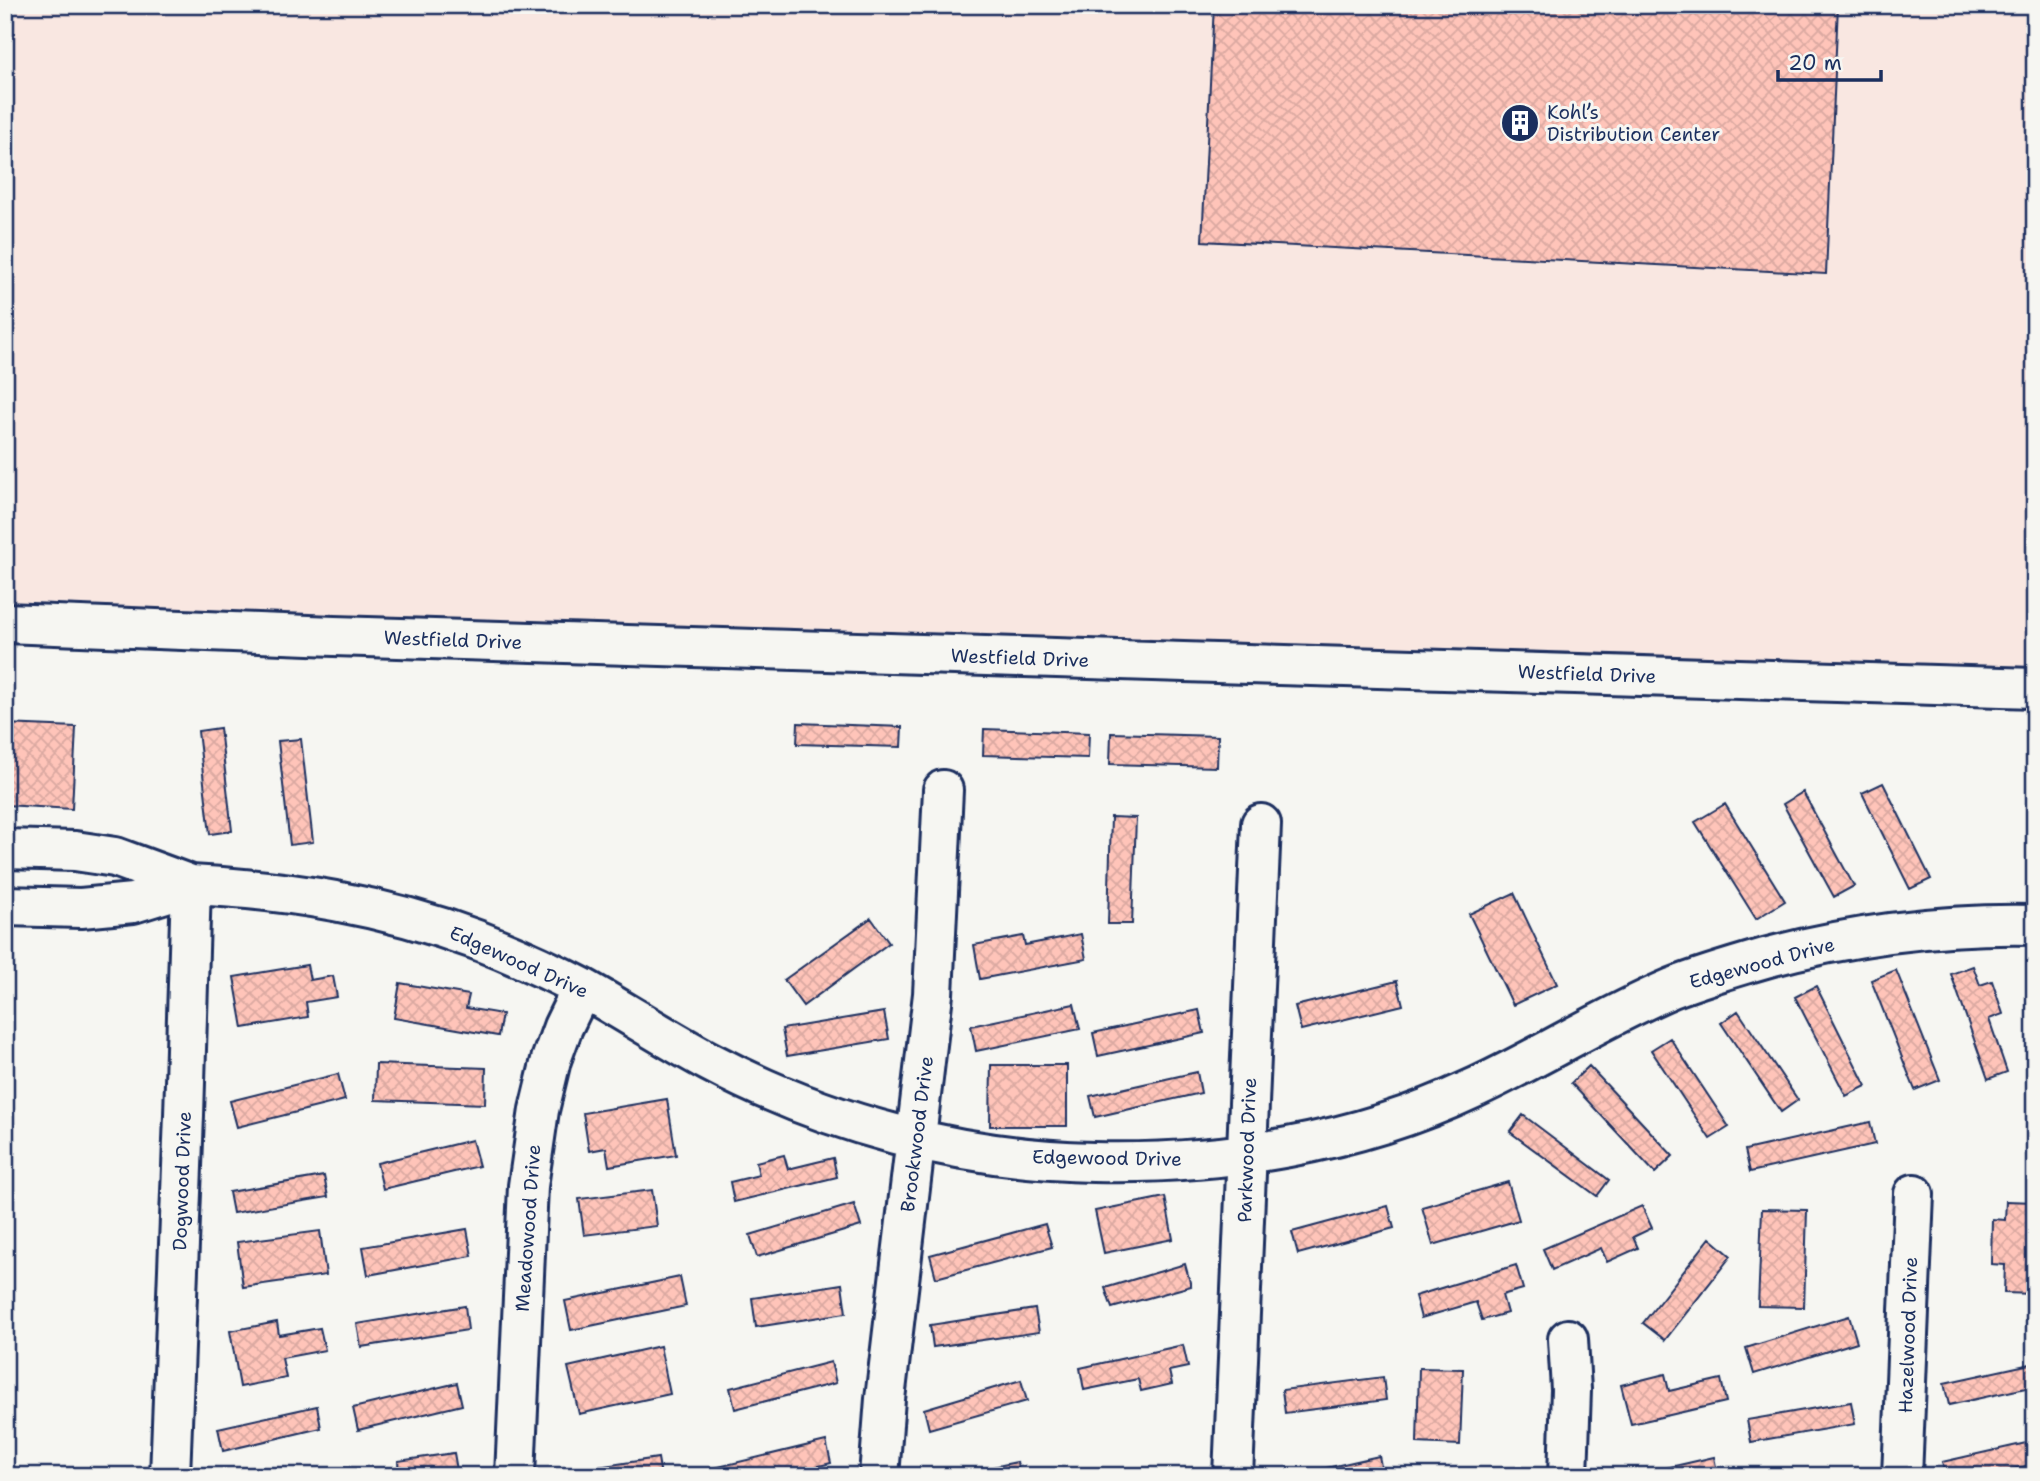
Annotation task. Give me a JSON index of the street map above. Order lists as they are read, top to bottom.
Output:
{
  "streets": {
    "street": [
      "Westfield Drive",
      "Edgewood Drive",
      "Brookwood Drive",
      "Parkwood Drive",
      "Dogwood Drive",
      "Meadowood Drive",
      "Hazelwood Drive"
    ]
  },
  "crossings": [
    ["Edgewood Drive", "Brookwood Drive"],
    ["Edgewood Drive", "Parkwood Drive"],
    ["Edgewood Drive", "Dogwood Drive"],
    ["Edgewood Drive", "Meadowood Drive"]
  ],
  "places": {
    "building": ["Kohl’s Distribution Center"]
  },
  "scale_bar": "20 m"
}
